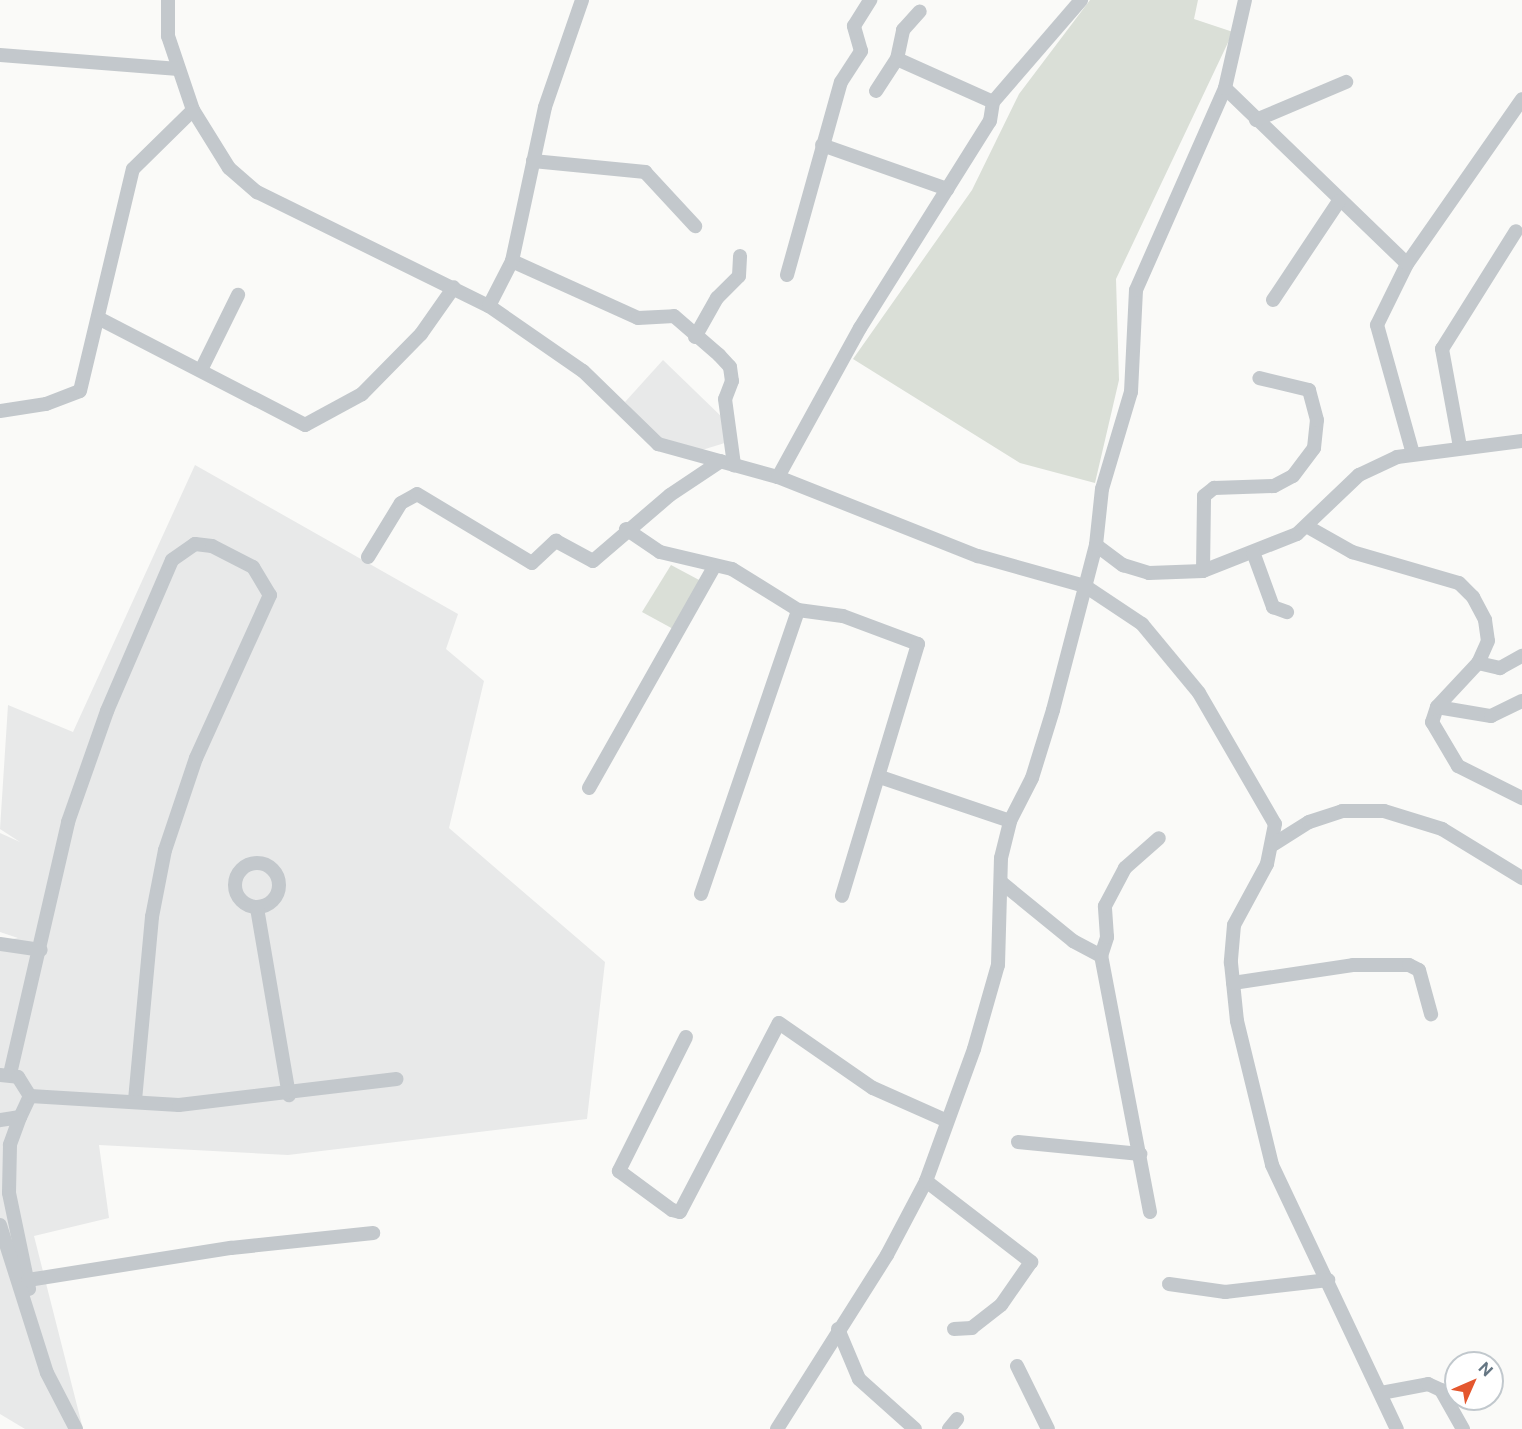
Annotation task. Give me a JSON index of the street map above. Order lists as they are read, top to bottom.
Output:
{
  "north": "top right"
}
